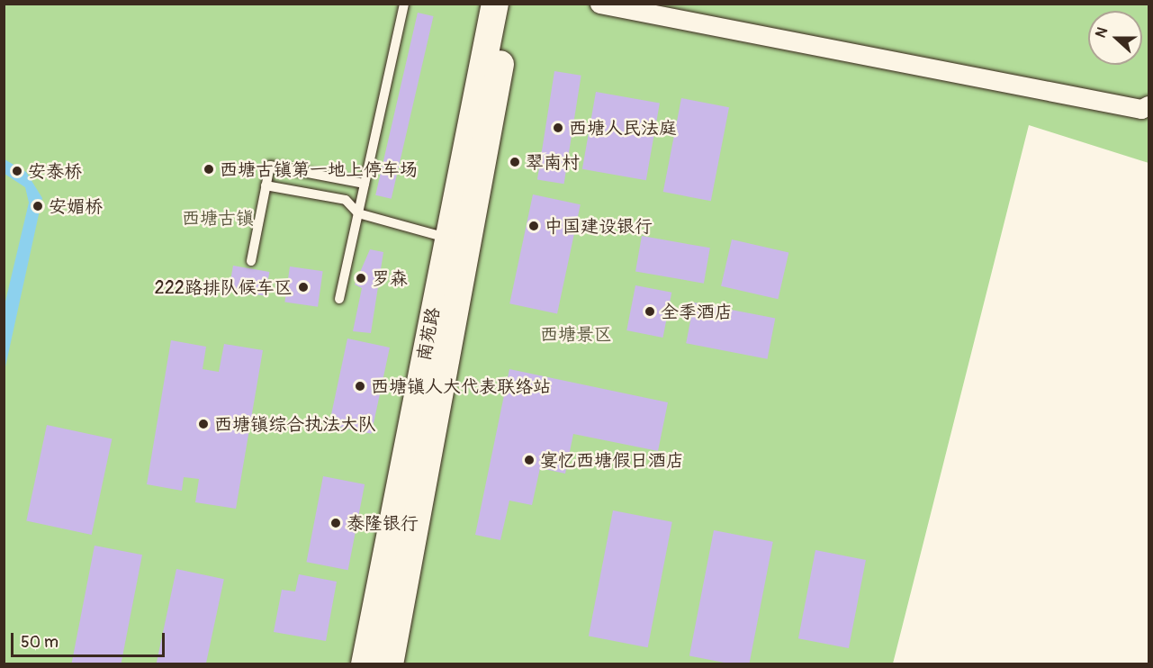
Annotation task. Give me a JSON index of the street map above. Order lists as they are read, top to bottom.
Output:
{
  "streets": {
    "main road": ["南苑路"]
  },
  "parks": ["西塘古镇", "西塘景区"],
  "places": [
    "西塘人民法庭",
    "翠南村",
    "西塘古镇第一地上停车场",
    "安泰桥",
    "安媚桥",
    "中国建设银行",
    "罗森",
    "222路排队候车区",
    "全季酒店",
    "西塘镇人大代表联络站",
    "西塘镇综合执法大队",
    "宴忆西塘假日酒店",
    "泰隆银行"
  ],
  "scale_bar": "50 m",
  "north": "left"
}
